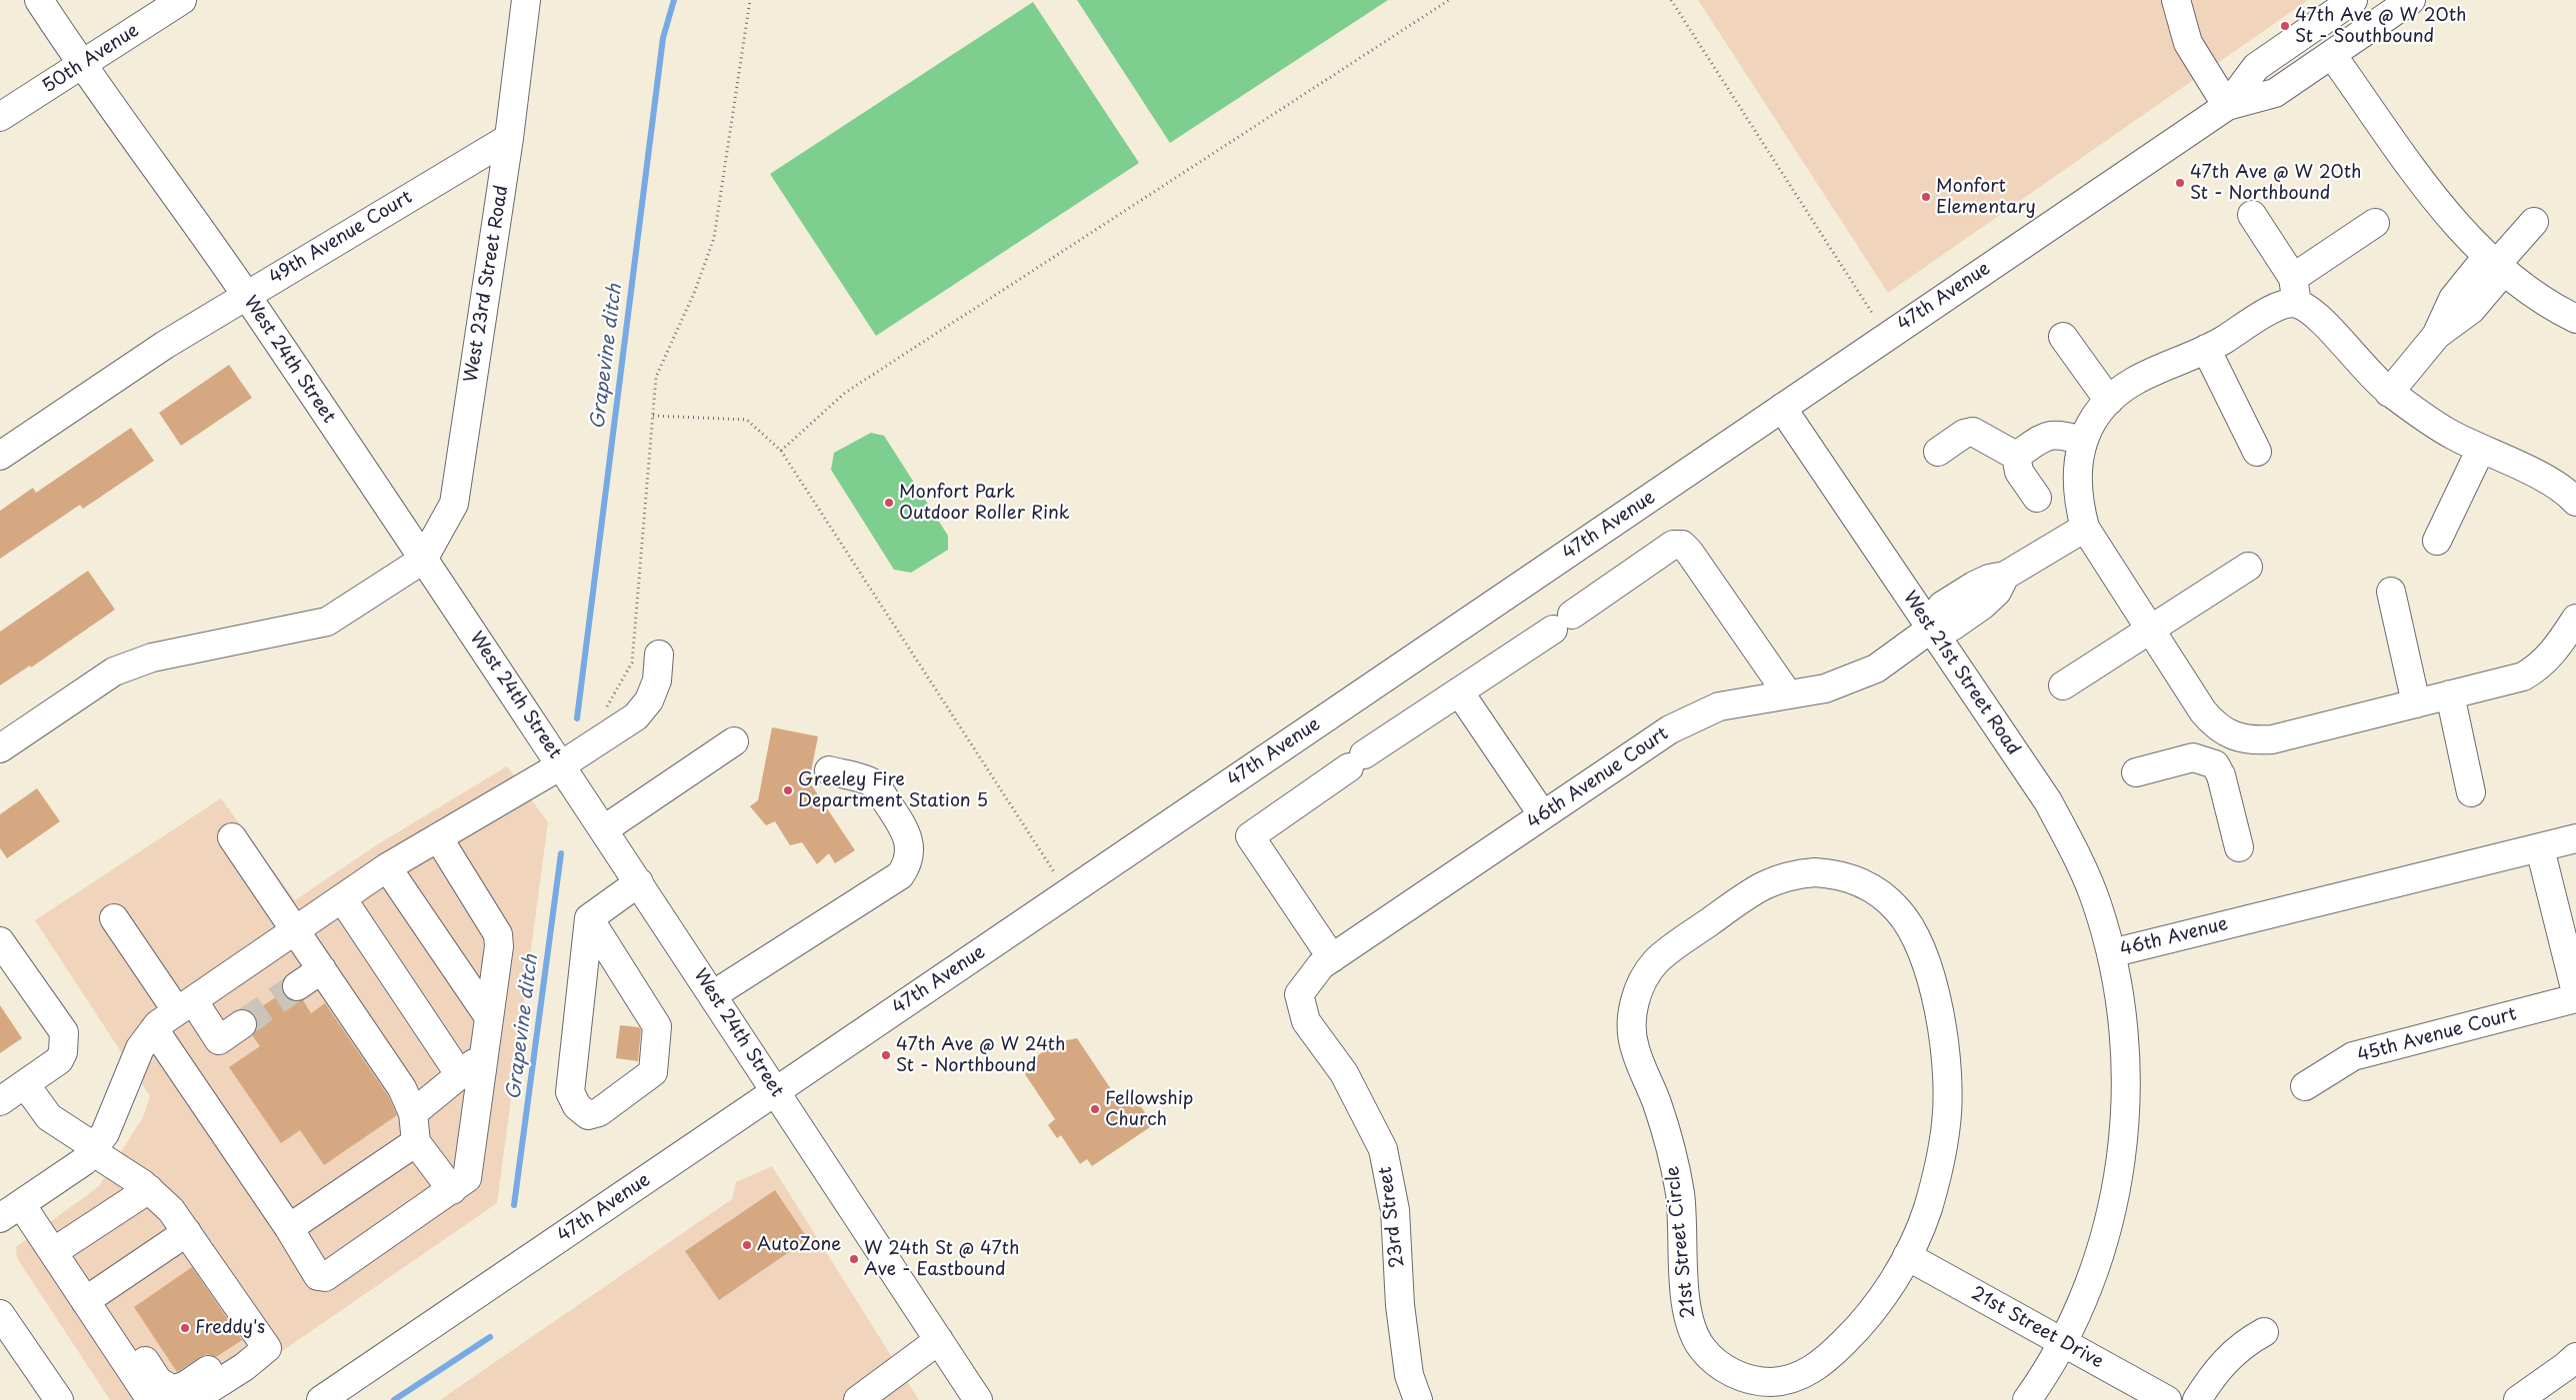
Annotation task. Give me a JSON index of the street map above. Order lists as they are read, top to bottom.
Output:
{
  "streets": {
    "street": [
      "50th Avenue",
      "49th Avenue Court",
      "West 23rd Street Road",
      "47th Avenue",
      "West 24th Street",
      "West 21st Street Road",
      "46th Avenue Court",
      "46th Avenue",
      "45th Avenue Court",
      "23rd Street",
      "21st Street Circle",
      "21st Street Drive"
    ]
  },
  "crossings": [
    ["50th Avenue", "West 24th Street"],
    ["49th Avenue Court", "West 23rd Street Road"],
    ["49th Avenue Court", "West 24th Street"],
    ["West 23rd Street Road", "West 24th Street"],
    ["47th Avenue", "West 24th Street"],
    ["47th Avenue", "West 21st Street Road"],
    ["West 21st Street Road", "46th Avenue Court"],
    ["West 21st Street Road", "46th Avenue"],
    ["46th Avenue Court", "23rd Street"],
    ["46th Avenue", "21st Street Drive"],
    ["21st Street Circle", "21st Street Drive"]
  ],
  "water": ["Grapevine ditch"],
  "places": [
    "47th Ave @ W 20th St - Southbound",
    "47th Ave @ W 20th St - Northbound",
    "Monfort Elementary",
    "Monfort Park Outdoor Roller Rink",
    "Greeley Fire Department Station 5",
    "47th Ave @ W 24th St - Northbound",
    "Fellowship Church",
    "AutoZone",
    "W 24th St @ 47th Ave - Eastbound",
    "Freddy's"
  ]
}
